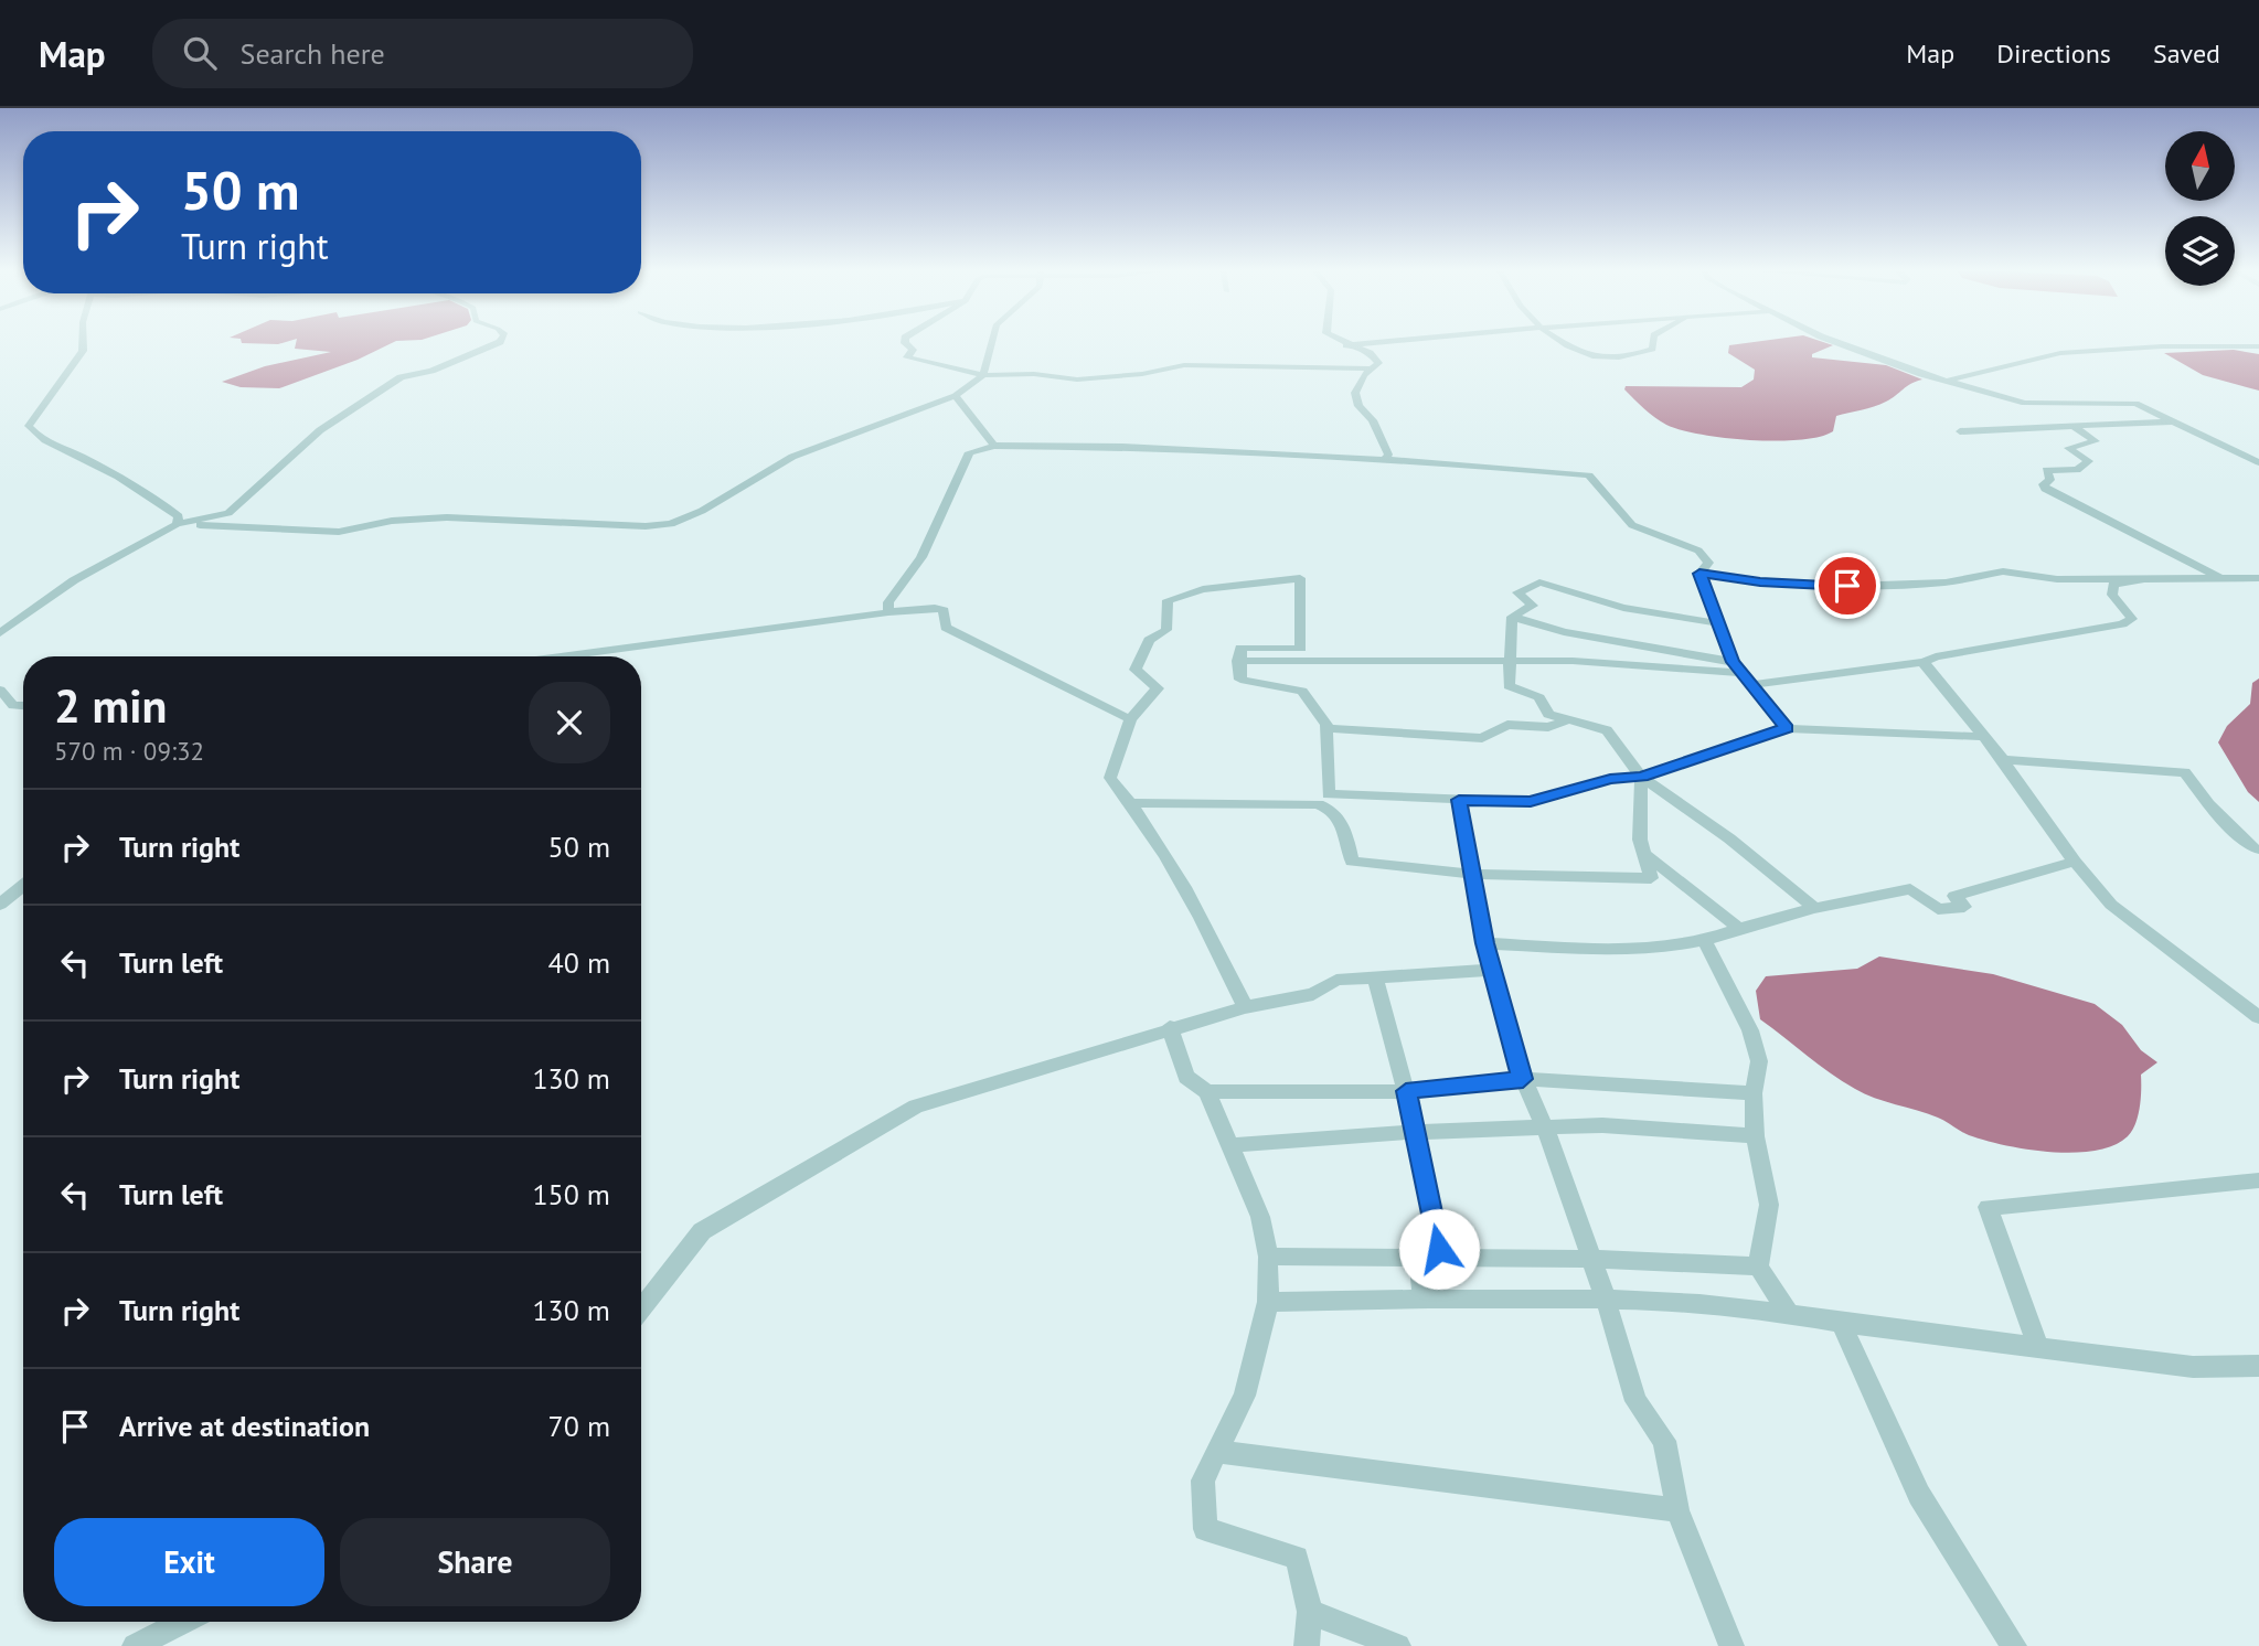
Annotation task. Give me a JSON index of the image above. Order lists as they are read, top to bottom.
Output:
{
  "north": "top",
  "page": {
    "header": "Map",
    "search": "Search here",
    "nav": ["Map", "Directions", "Saved"],
    "turn": ["50 m", "Turn right"],
    "heading": ["2 min", "570 m · 09:32"],
    "list": [
      {
        "name": "Turn right",
        "value": "50 m"
      },
      {
        "name": "Turn left",
        "value": "40 m"
      },
      {
        "name": "Turn right",
        "value": "130 m"
      },
      {
        "name": "Turn left",
        "value": "150 m"
      },
      {
        "name": "Turn right",
        "value": "130 m"
      },
      {
        "name": "Arrive at destination",
        "value": "70 m"
      }
    ],
    "buttons": ["Exit", "Share"]
  }
}
